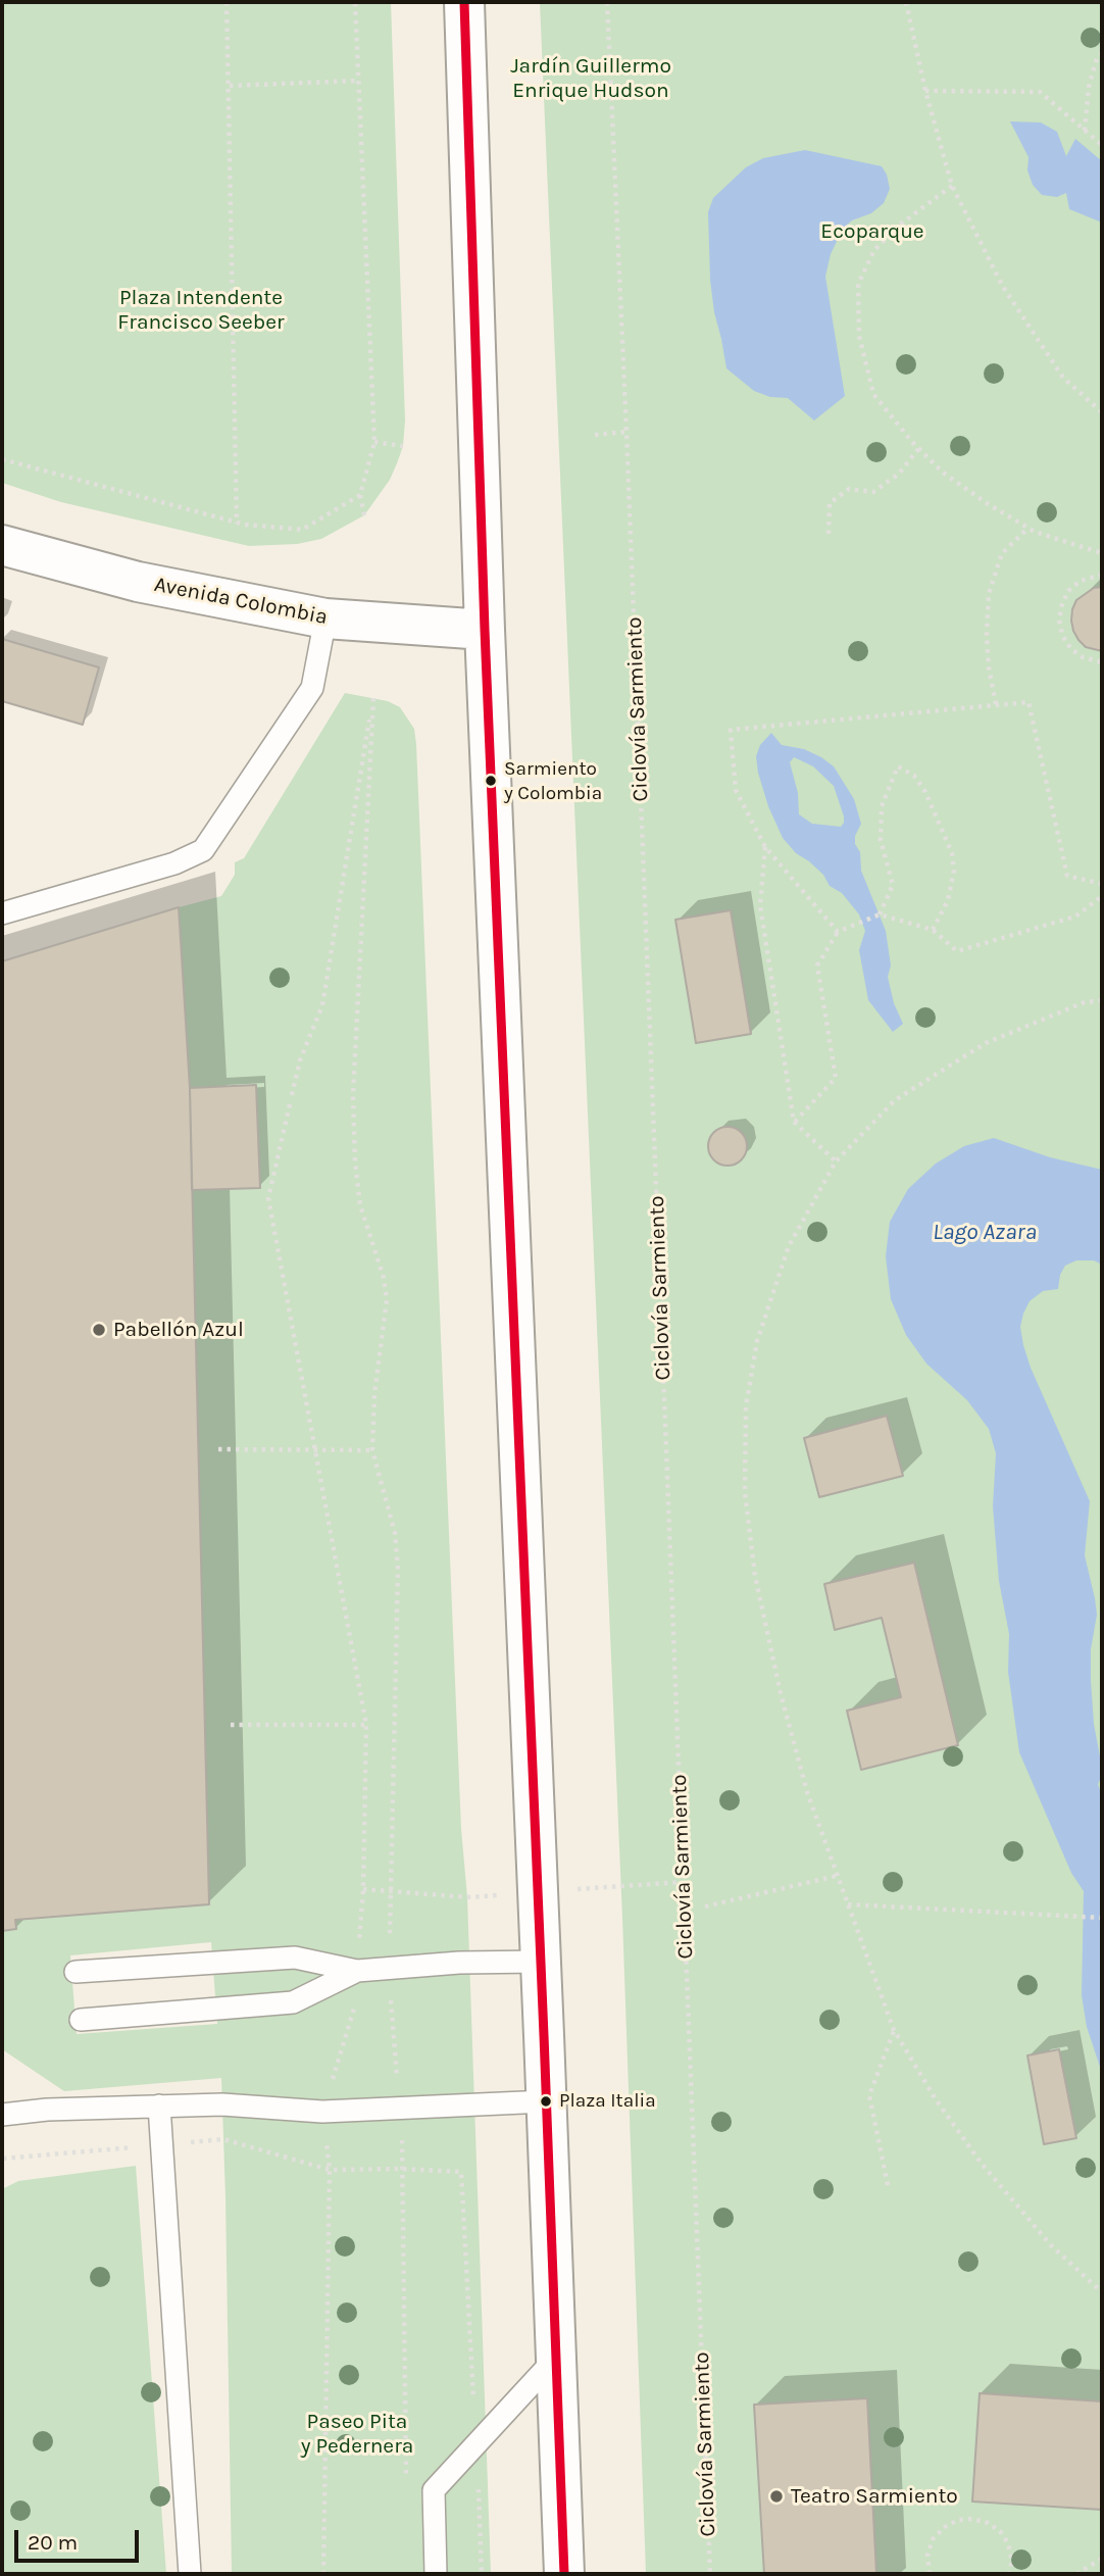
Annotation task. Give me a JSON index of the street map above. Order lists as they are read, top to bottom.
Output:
{
  "streets": {
    "main road": ["Avenida Colombia"],
    "path": ["Ciclovía Sarmiento"]
  },
  "water": ["Lago Azara"],
  "parks": [
    "Jardín Guillermo Enrique Hudson",
    "Ecoparque",
    "Plaza Intendente Francisco Seeber",
    "Paseo Pita y Pedernera"
  ],
  "places": [
    "Sarmiento y Colombia",
    "Pabellón Azul",
    "Plaza Italia",
    "Teatro Sarmiento"
  ],
  "scale_bar": "20 m"
}
